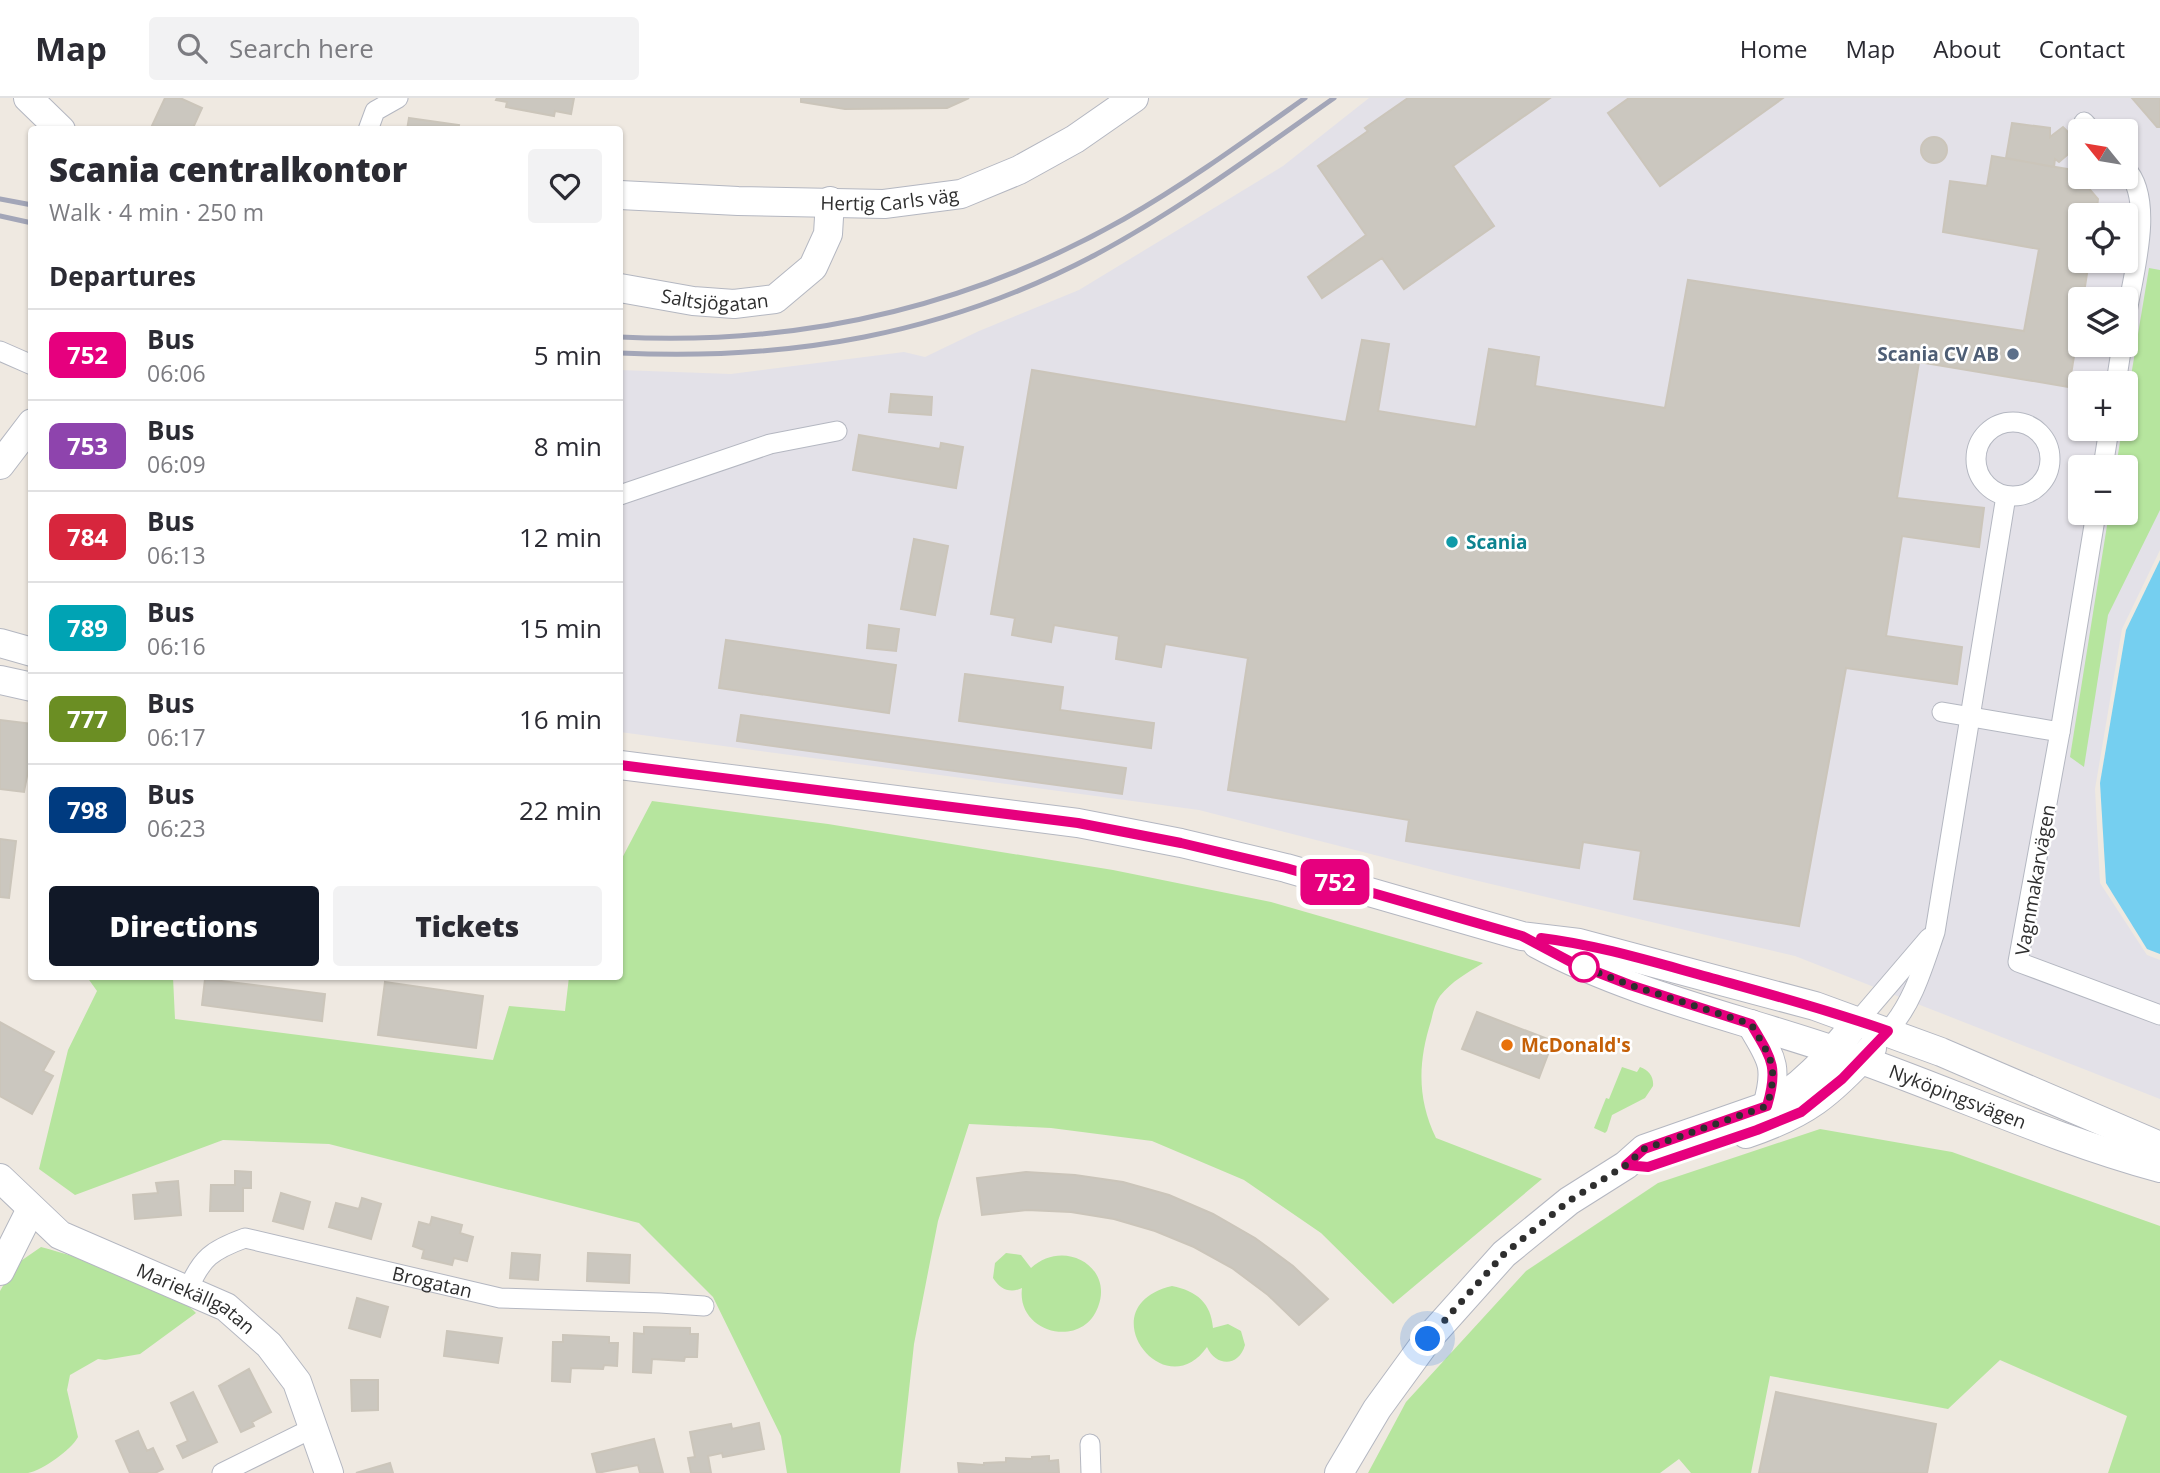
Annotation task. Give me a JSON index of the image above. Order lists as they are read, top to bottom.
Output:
{
  "streets": {
    "main road": [
      "Hertig Carls väg",
      "Saltsjögatan",
      "Nyköpingsvägen",
      "Mariekällgatan"
    ],
    "street": ["Vagnmakarvägen", "Brogatan"]
  },
  "crossings": [
    ["Hertig Carls väg", "Saltsjögatan"],
    ["Brogatan", "Mariekällgatan"]
  ],
  "places": ["Scania CV AB", "Scania", "McDonald's"],
  "lines": ["bus line 752"],
  "north": "top left",
  "page": {
    "header": "Map",
    "search": "Search here",
    "nav": [
      "Home",
      "Map",
      "About",
      "Contact"
    ],
    "on_map": "752",
    "map_buttons": ["+", "−"],
    "heading": [
      ["Scania centralkontor", "Walk · 4 min · 250 m"],
      "Departures"
    ],
    "list": [
      {
        "mark": "752",
        "name": "Bus",
        "note": "06:06",
        "value": "5 min"
      },
      {
        "mark": "753",
        "name": "Bus",
        "note": "06:09",
        "value": "8 min"
      },
      {
        "mark": "784",
        "name": "Bus",
        "note": "06:13",
        "value": "12 min"
      },
      {
        "mark": "789",
        "name": "Bus",
        "note": "06:16",
        "value": "15 min"
      },
      {
        "mark": "777",
        "name": "Bus",
        "note": "06:17",
        "value": "16 min"
      },
      {
        "mark": "798",
        "name": "Bus",
        "note": "06:23",
        "value": "22 min"
      }
    ],
    "buttons": ["Directions", "Tickets"]
  }
}
